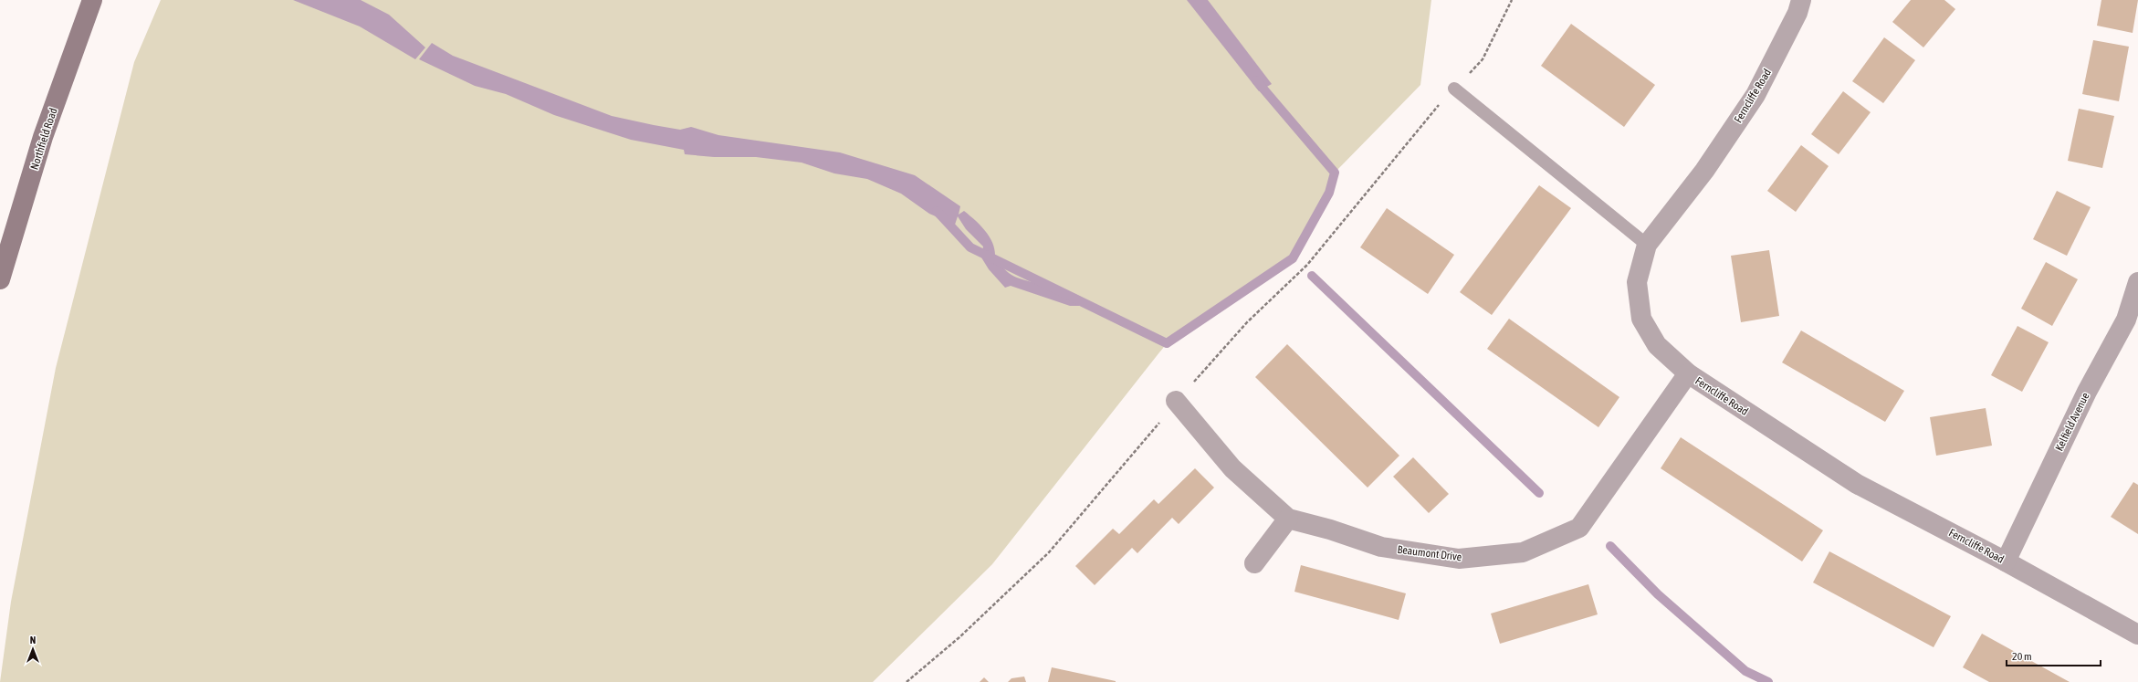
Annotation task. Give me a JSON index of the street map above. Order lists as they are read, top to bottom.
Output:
{
  "streets": {
    "street": [
      "Ferncliffe Road",
      "Northfield Road",
      "Kelfield Avenue",
      "Beaumont Drive"
    ]
  },
  "crossings": [
    ["Ferncliffe Road", "Kelfield Avenue"],
    ["Ferncliffe Road", "Beaumont Drive"]
  ],
  "scale_bar": "20 m",
  "north": "top"
}
